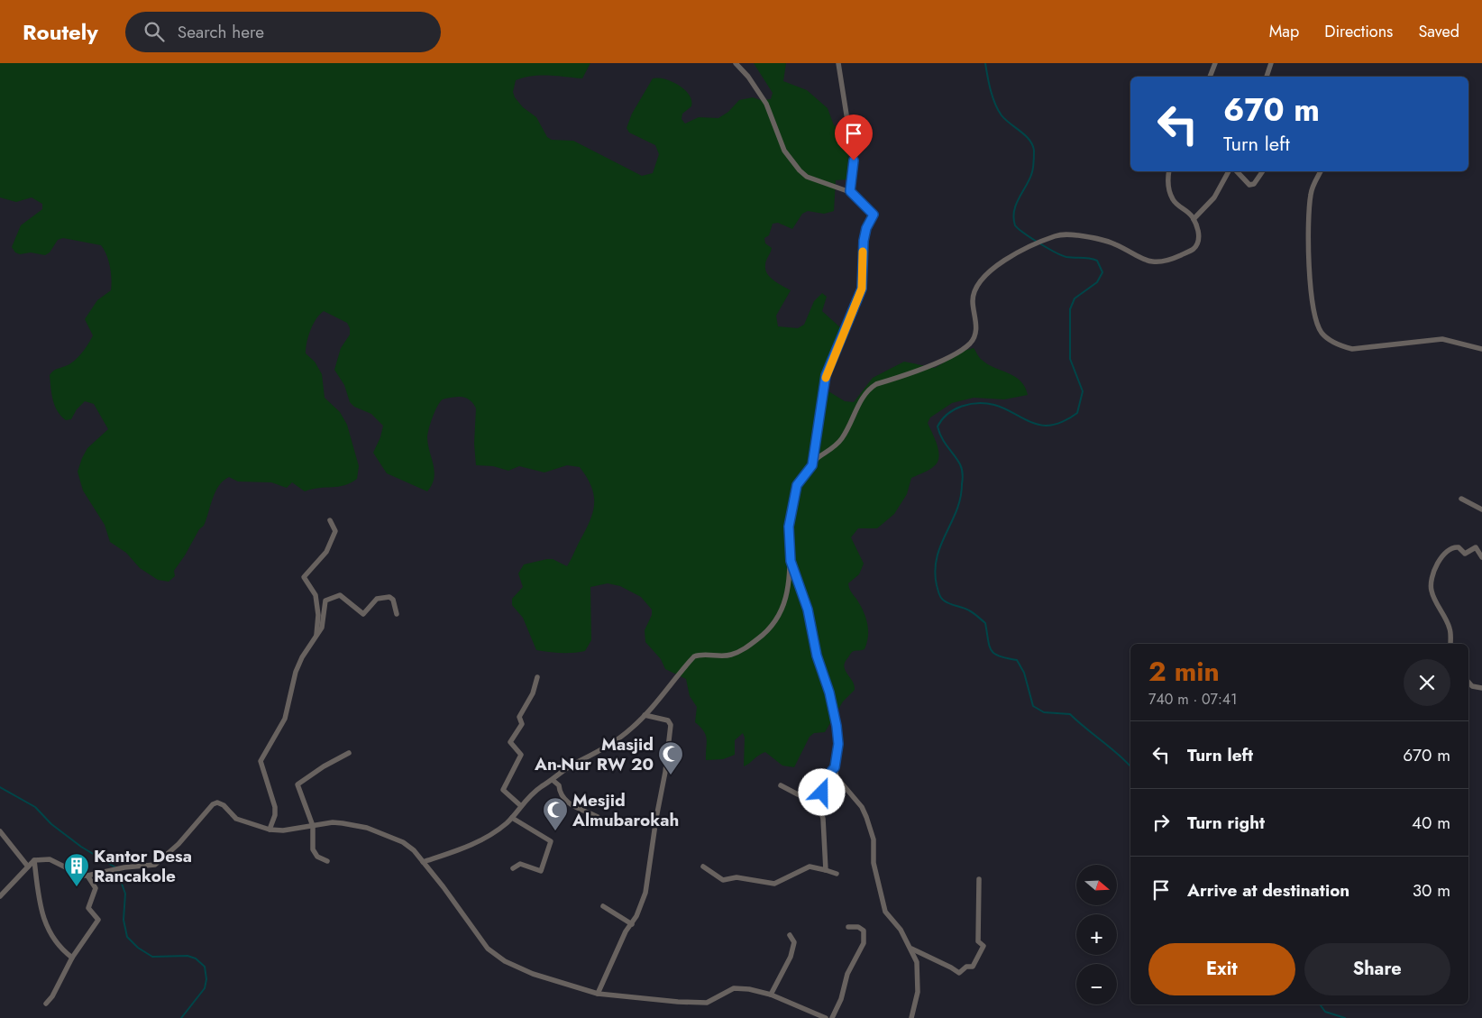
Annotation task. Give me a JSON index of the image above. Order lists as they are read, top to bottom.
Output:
{
  "places": {
    "mosque": ["Masjid An-Nur RW 20", "Mesjid Almubarokah"],
    "building": ["Kantor Desa Rancakole"]
  },
  "north": "right",
  "page": {
    "header": "Routely",
    "search": "Search here",
    "nav": ["Map", "Directions", "Saved"],
    "turn": ["670 m", "Turn left"],
    "heading": ["2 min", "740 m · 07:41"],
    "list": [
      {
        "name": "Turn left",
        "value": "670 m"
      },
      {
        "name": "Turn right",
        "value": "40 m"
      },
      {
        "name": "Arrive at destination",
        "value": "30 m"
      }
    ],
    "map_buttons": ["+", "−"],
    "buttons": ["Exit", "Share"]
  }
}
